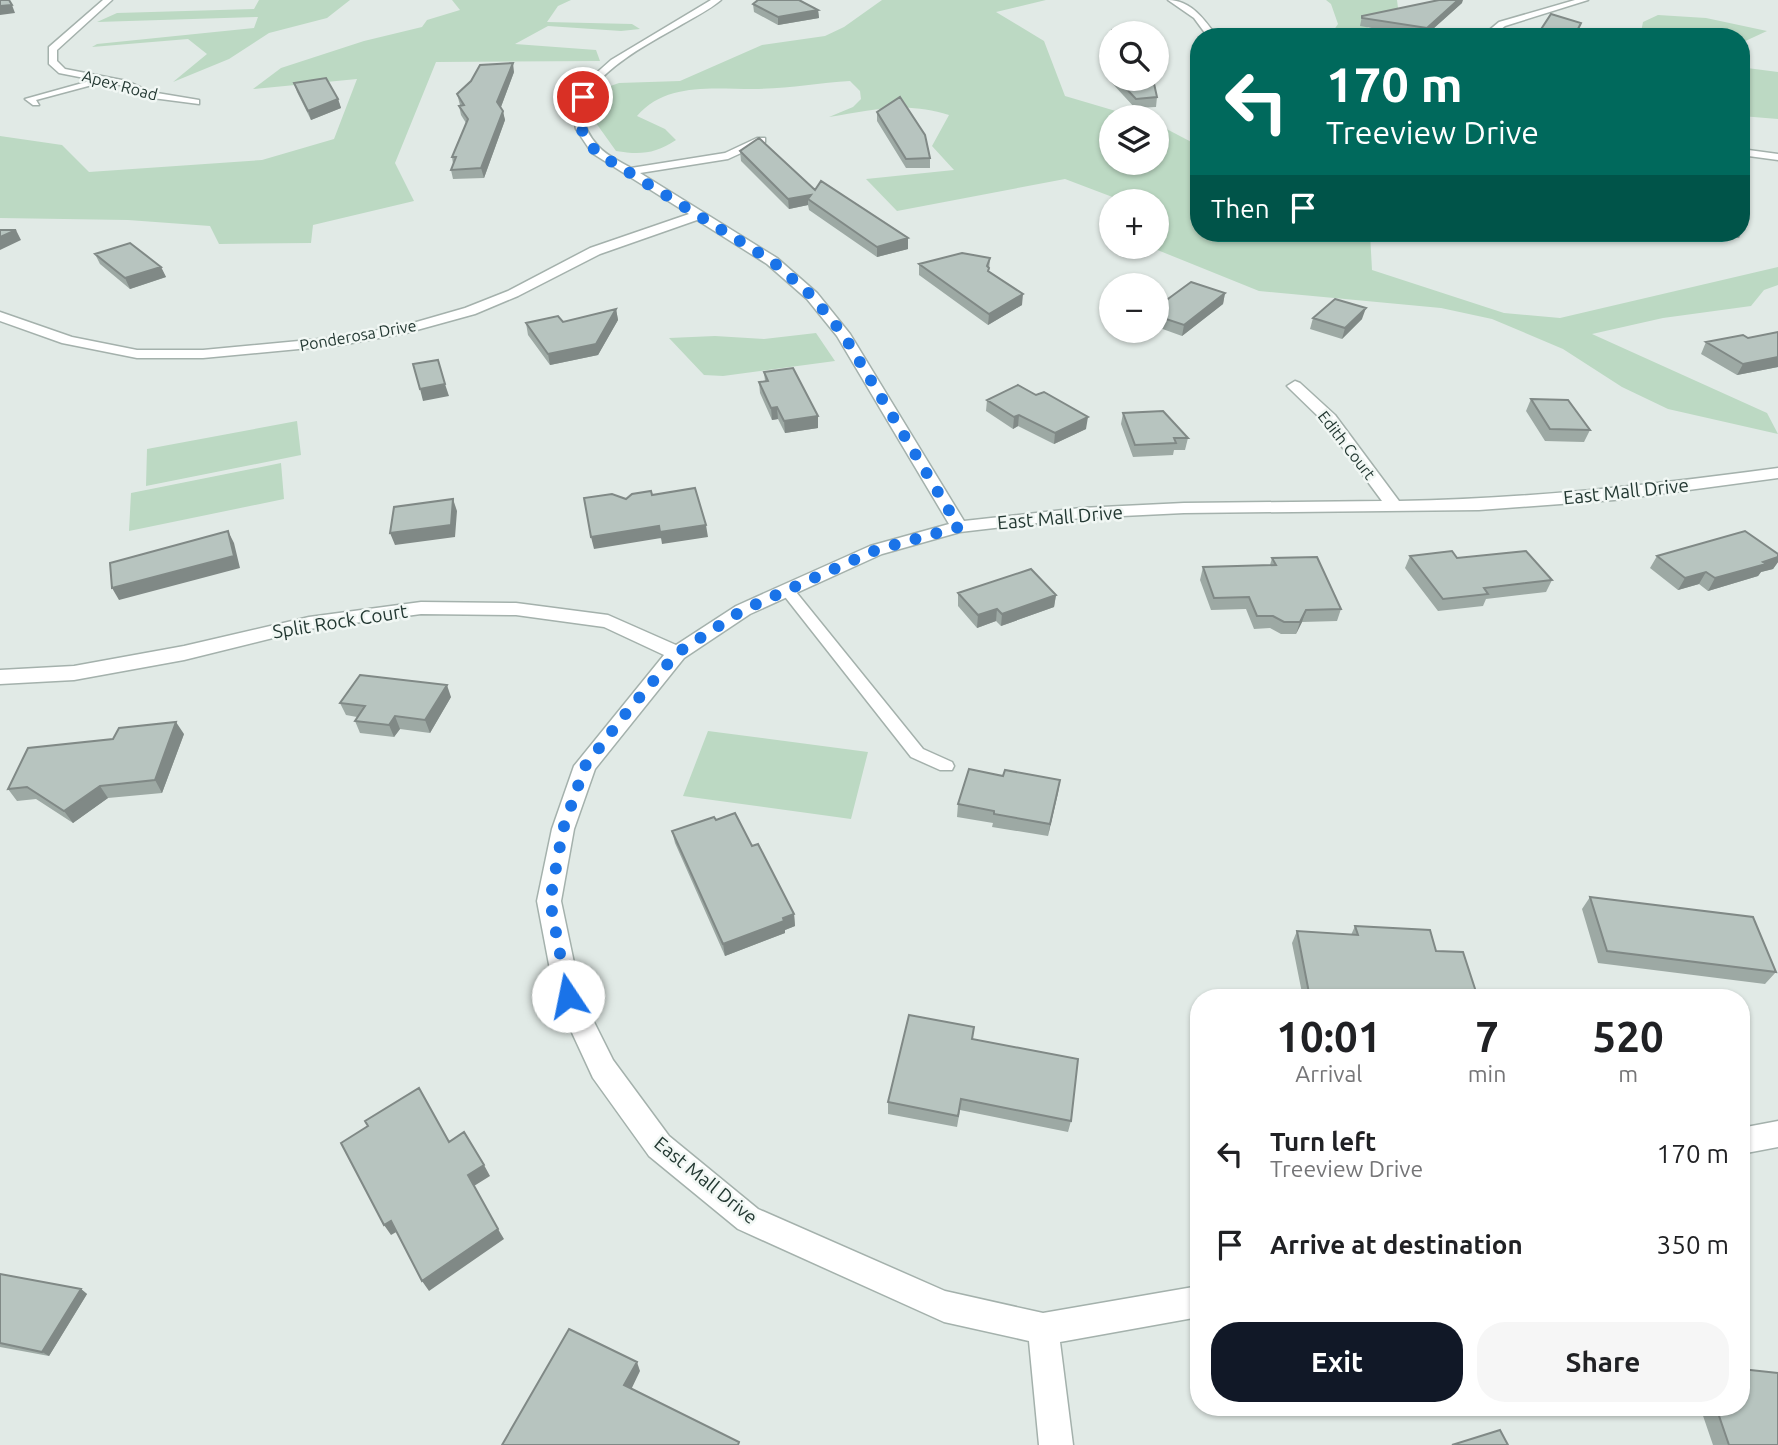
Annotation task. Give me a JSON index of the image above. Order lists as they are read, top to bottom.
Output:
{
  "streets": {
    "street": [
      "Apex Road",
      "Ponderosa Drive",
      "Edith Court",
      "East Mall Drive",
      "Split Rock Court"
    ]
  },
  "crossings": [
    ["Edith Court", "East Mall Drive"],
    ["East Mall Drive", "Split Rock Court"]
  ],
  "page": {
    "map_buttons": ["+", "−"],
    "turn": ["170 m", "Treeview Drive"],
    "then": "Then",
    "eta": [
      "10:01",
      "Arrival",
      "7",
      "min",
      "520",
      "m"
    ],
    "list": [
      {
        "name": "Turn left",
        "note": "Treeview Drive",
        "value": "170 m"
      },
      {
        "name": "Arrive at destination",
        "value": "350 m"
      }
    ],
    "buttons": ["Exit", "Share"]
  }
}
